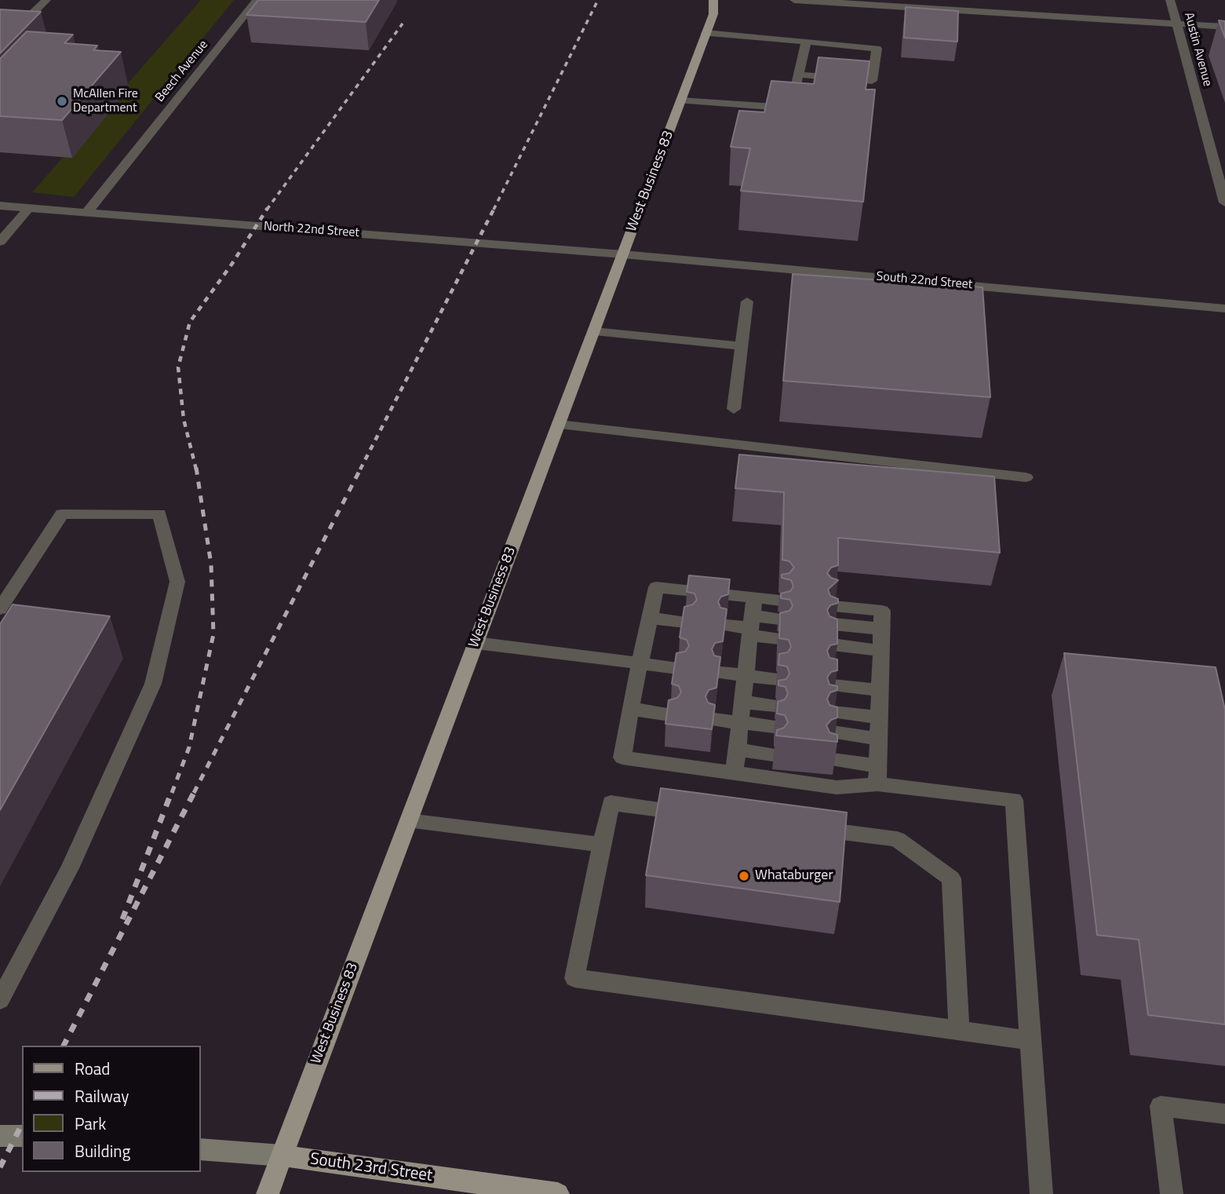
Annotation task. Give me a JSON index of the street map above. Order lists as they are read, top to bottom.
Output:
{
  "streets": {
    "main road": ["West Business 83", "South 23rd Street"],
    "street": [
      "Austin Avenue",
      "Beech Avenue",
      "North 22nd Street",
      "South 22nd Street"
    ]
  },
  "crossings": [
    ["Beech Avenue", "North 22nd Street"],
    ["West Business 83", "North 22nd Street"],
    ["West Business 83", "South 22nd Street"],
    ["West Business 83", "South 23rd Street"],
    ["North 22nd Street", "South 22nd Street"]
  ],
  "places": ["McAllen Fire Department", "Whataburger"],
  "legend": [
    "Road",
    "Railway",
    "Park",
    "Building"
  ]
}
